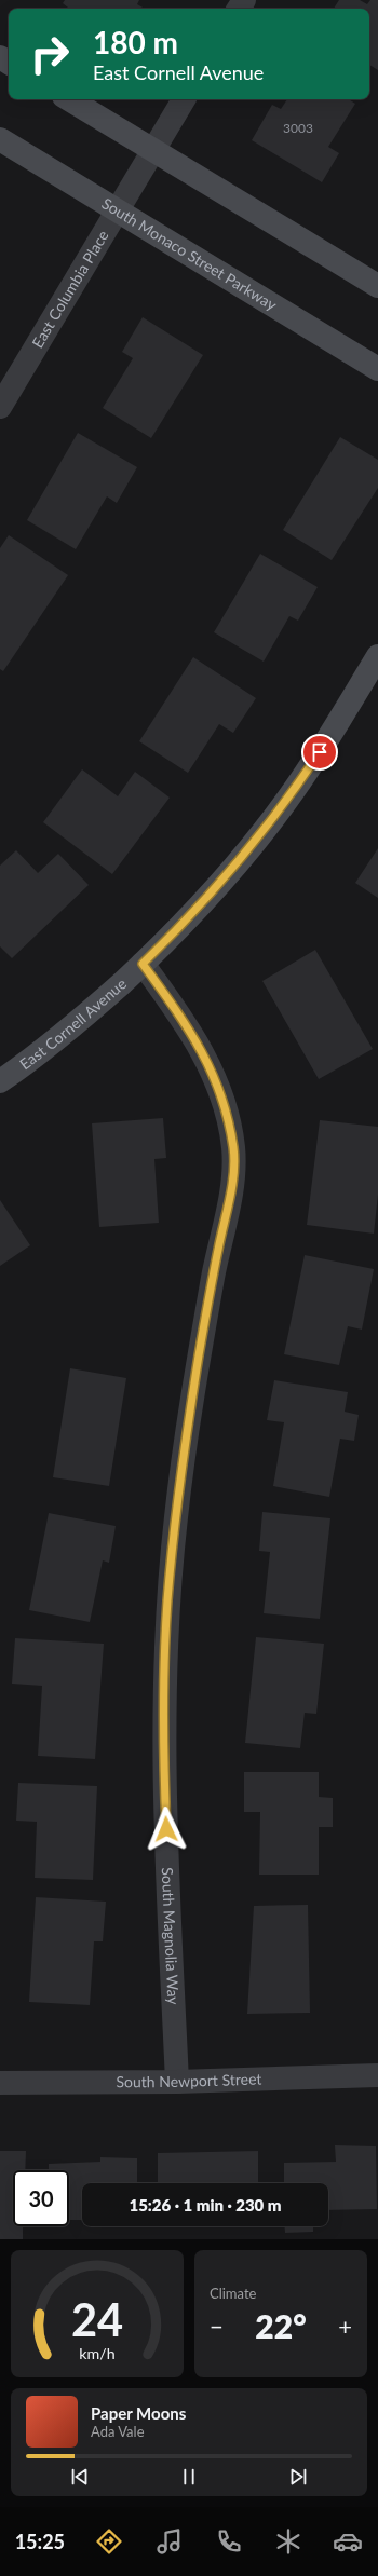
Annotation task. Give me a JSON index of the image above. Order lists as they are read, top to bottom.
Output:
{
  "streets": {
    "main road": ["South Monaco Street Parkway", "East Cornell Avenue"],
    "street": ["East Columbia Place", "South Magnolia Way", "South Newport Street"]
  },
  "crossings": [
    ["South Monaco Street Parkway", "East Columbia Place"],
    ["East Cornell Avenue", "South Magnolia Way"],
    ["South Magnolia Way", "South Newport Street"]
  ],
  "house_numbers": ["3003"],
  "page": {
    "turn": ["180 m", "East Cornell Avenue"],
    "limit": "30",
    "trip": "15:26 · 1 min · 230 m",
    "tile": "Climate",
    "heat": ["−", "22°", "+"],
    "song": ["Paper Moons", "Ada Vale"],
    "tabs": "15:25",
    "gauge": ["24", "km/h"]
  }
}
